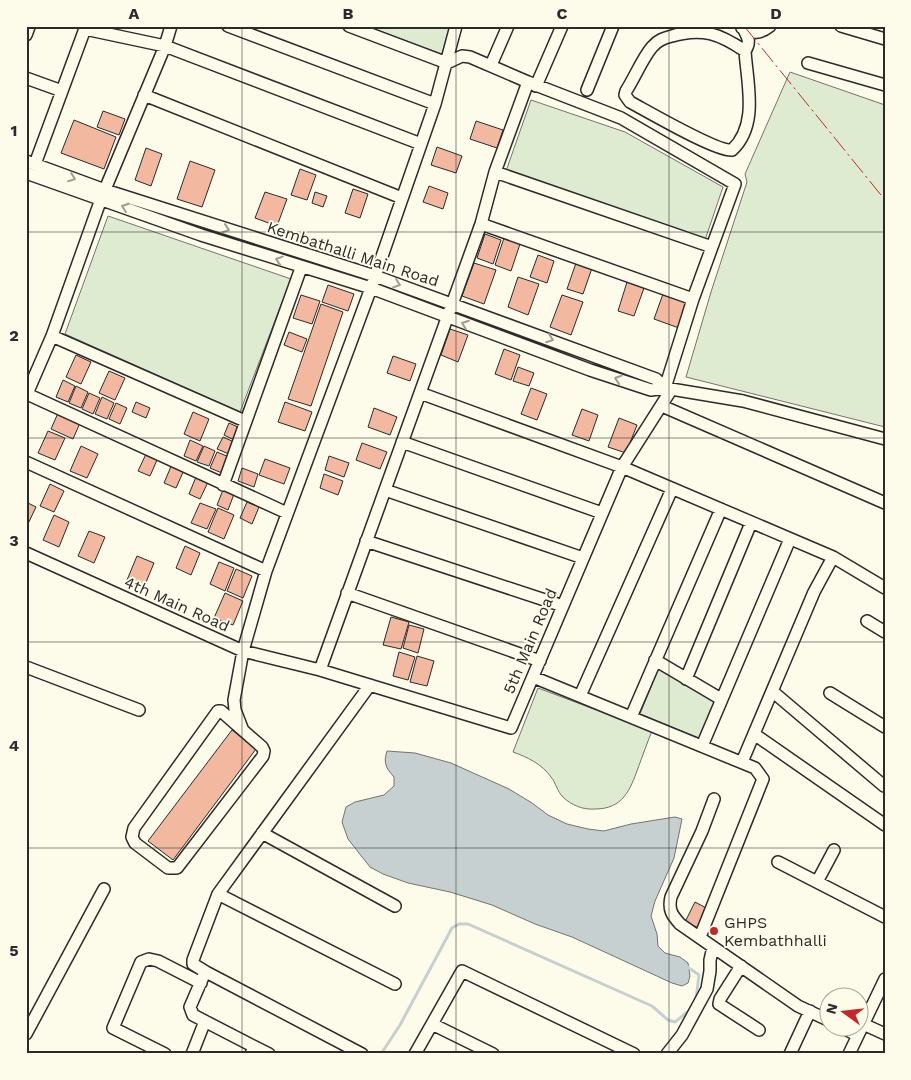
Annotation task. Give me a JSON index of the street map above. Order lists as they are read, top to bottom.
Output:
{
  "streets": {
    "street": ["Kembathalli Main Road", "4th Main Road", "5th Main Road"]
  },
  "crossings": [
    ["Kembathalli Main Road", "5th Main Road"],
    ["4th Main Road", "5th Main Road"]
  ],
  "places": ["GHPS Kembathhalli"],
  "north": "left",
  "grid": {
    "columns": [
      "A",
      "B",
      "C",
      "D"
    ],
    "rows": [
      "1",
      "2",
      "3",
      "4",
      "5"
    ]
  }
}
